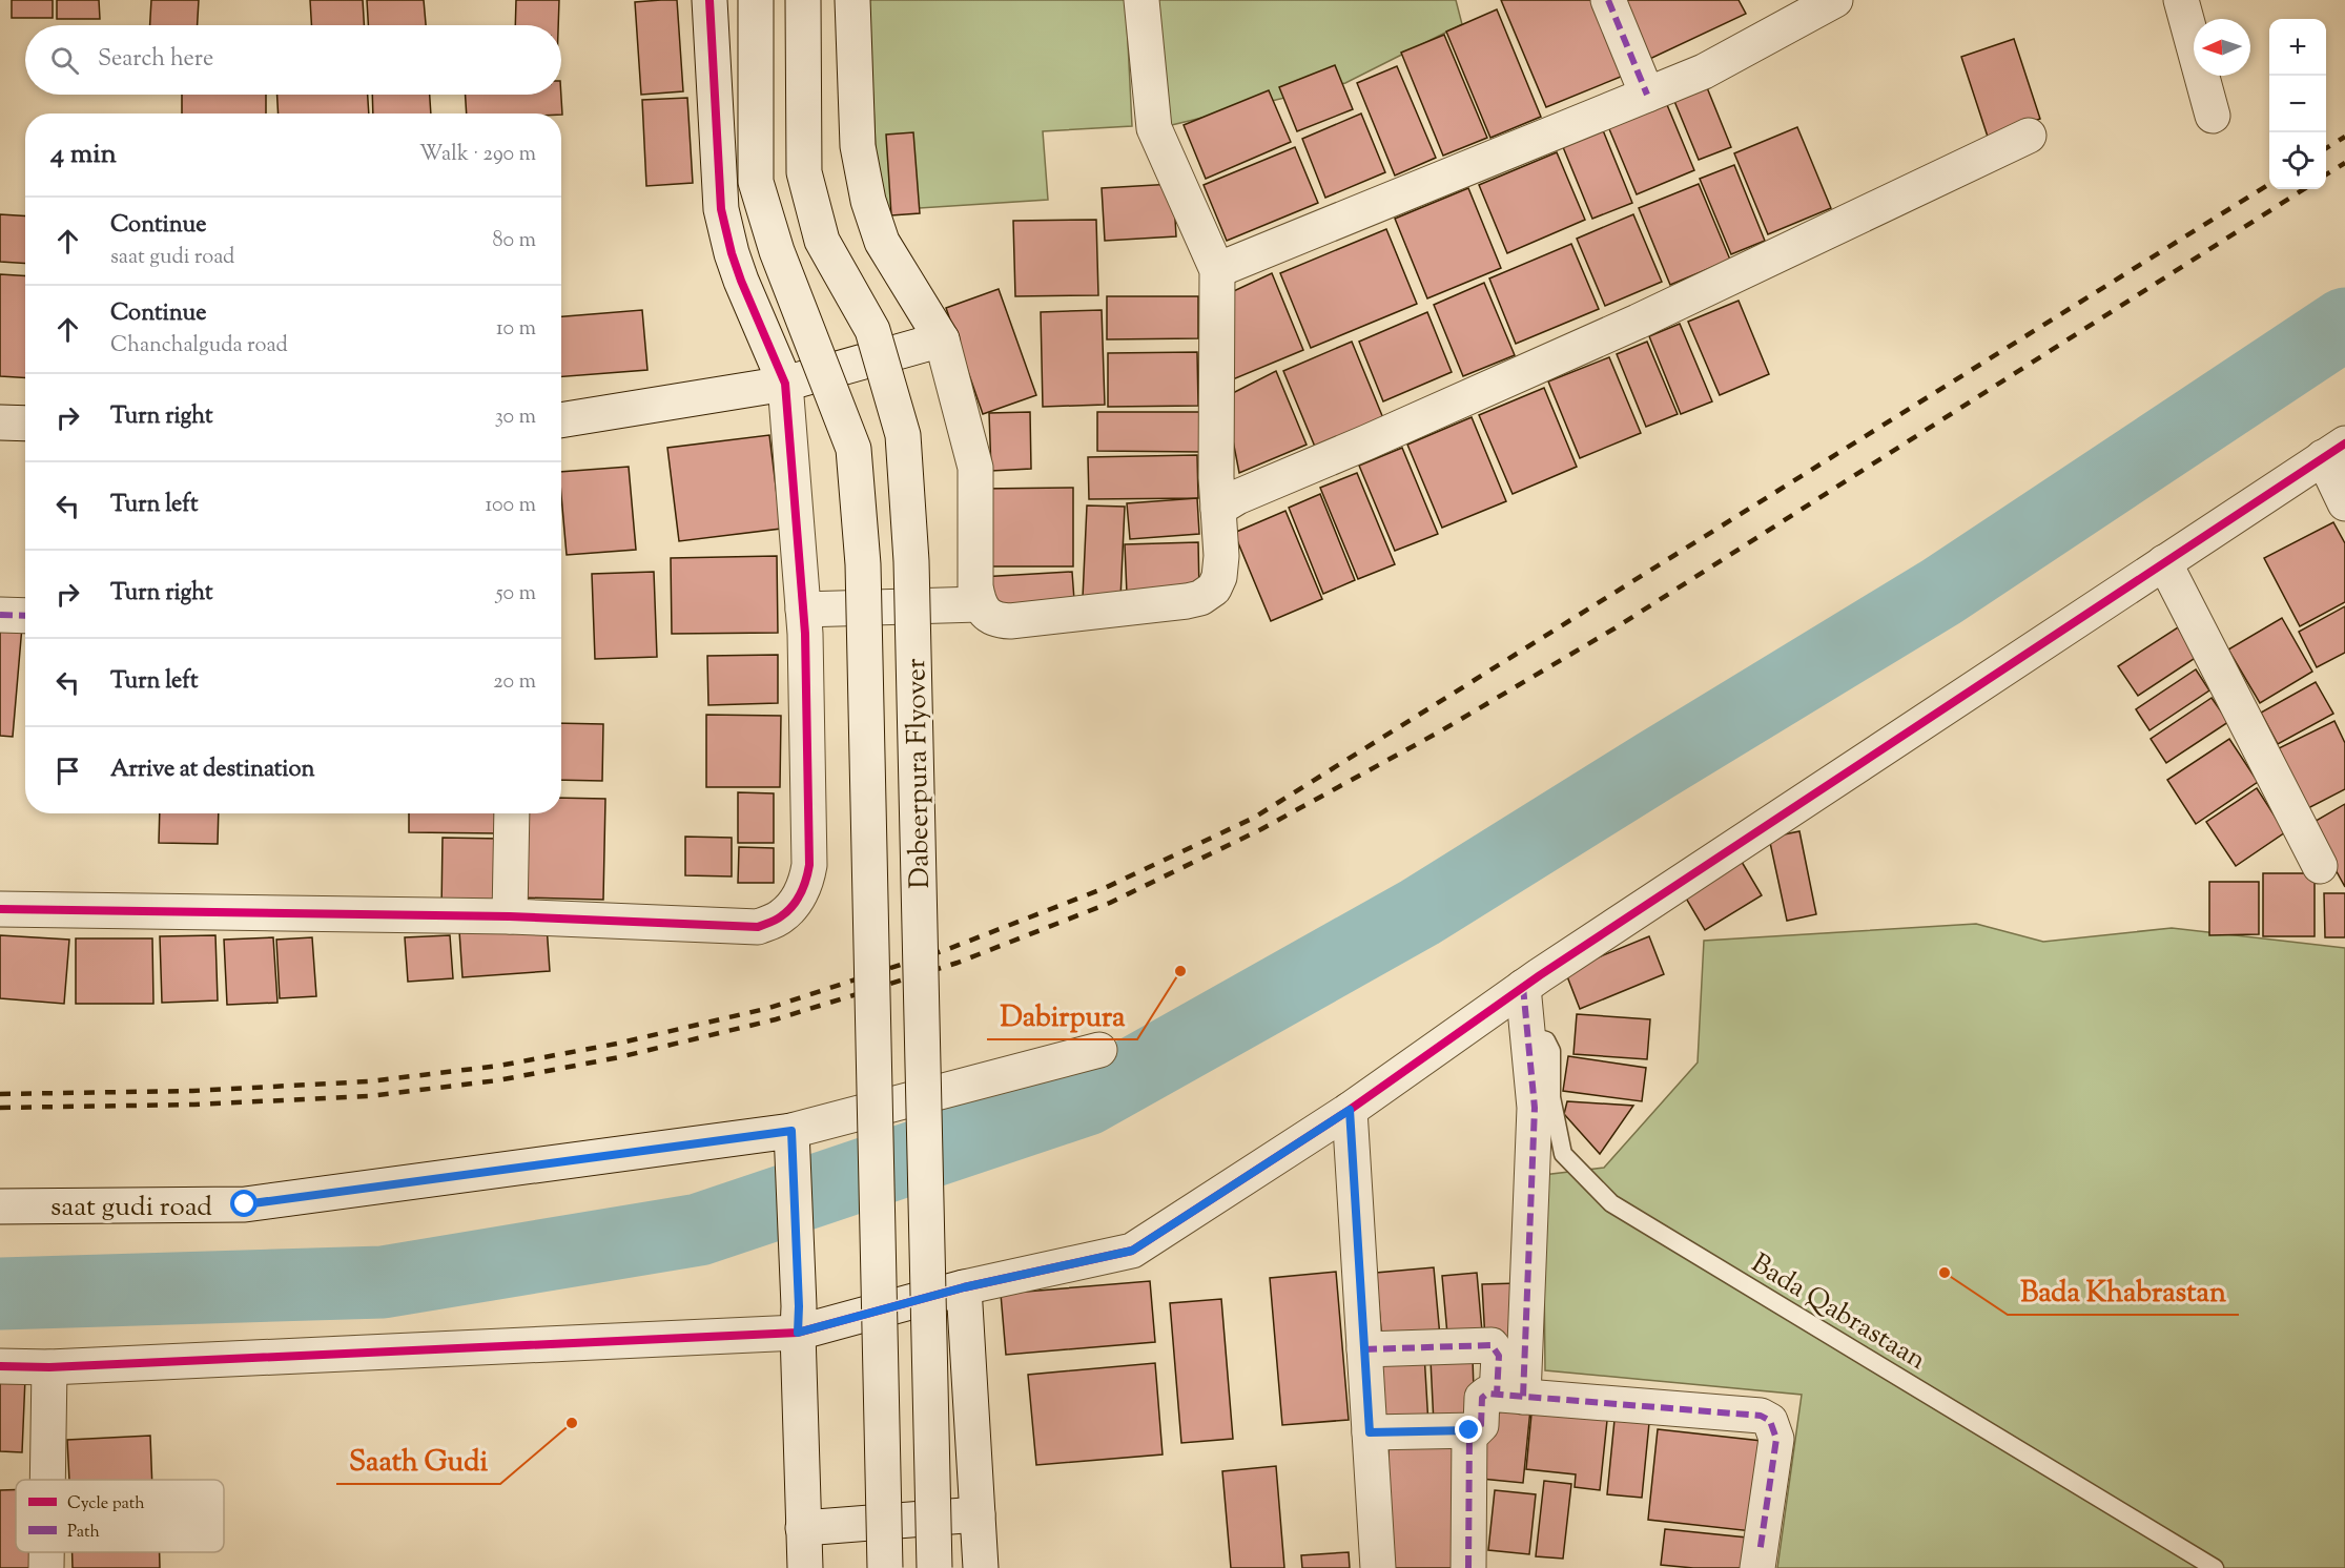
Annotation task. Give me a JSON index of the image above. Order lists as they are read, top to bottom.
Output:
{
  "streets": {
    "street": ["Dabeerpura Flyover", "saat gudi road"],
    "lane": ["Bada Qabrastaan"]
  },
  "places": ["Dabirpura", "Bada Khabrastan", "Saath Gudi"],
  "legend": ["Cycle path", "Path"],
  "north": "left",
  "page": {
    "map_buttons": ["+", "−"],
    "search": "Search here",
    "heading": ["4 min", "Walk · 290 m"],
    "list": [
      ["Continue", "saat gudi road", "80 m"],
      ["Continue", "Chanchalguda road", "10 m"],
      ["Turn right", "30 m"],
      ["Turn left", "100 m"],
      ["Turn right", "50 m"],
      ["Turn left", "20 m"],
      "Arrive at destination"
    ]
  }
}
